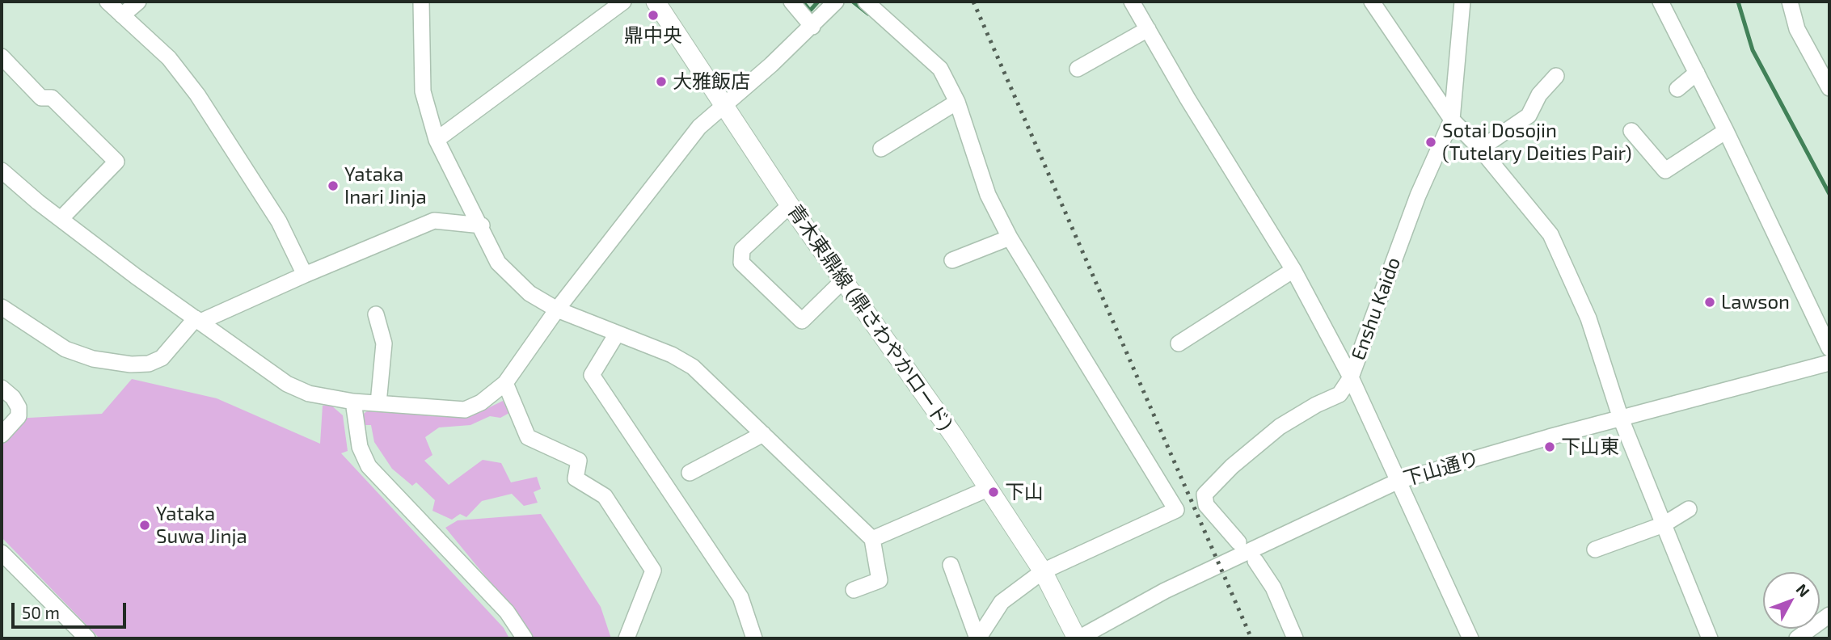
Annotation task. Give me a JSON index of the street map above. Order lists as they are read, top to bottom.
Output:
{
  "streets": {
    "main road": ["青木東鼎線 (鼎さわやかロード)"],
    "street": ["Enshu Kaido", "下山通り"]
  },
  "crossings": [
    ["青木東鼎線 (鼎さわやかロード)", "下山通り"]
  ],
  "places": [
    "鼎中央",
    "大雅飯店",
    "Sotai Dosojin (Tutelary Deities Pair)",
    "Yataka Inari Jinja",
    "Lawson",
    "下山東",
    "下山",
    "Yataka Suwa Jinja"
  ],
  "scale_bar": "50 m",
  "north": "top right"
}
